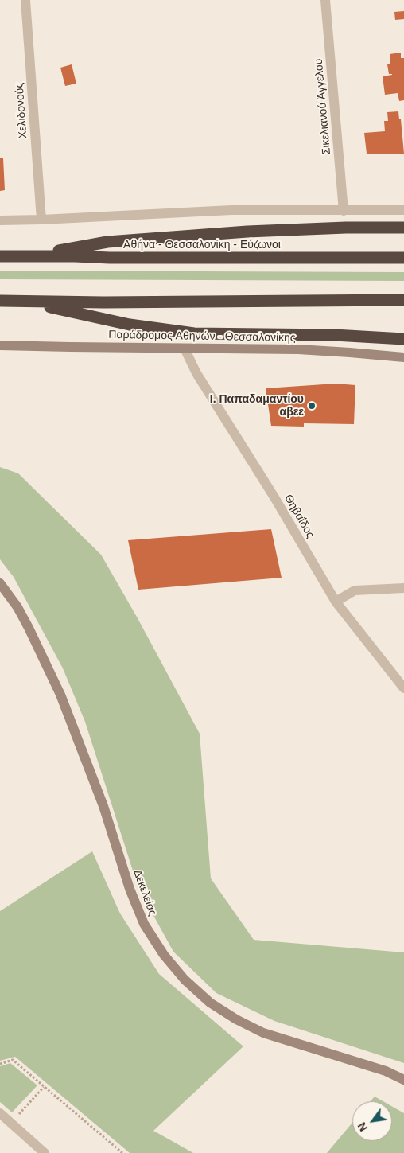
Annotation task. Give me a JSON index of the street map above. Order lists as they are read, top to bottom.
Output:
{
  "streets": {
    "highway": ["Αθήνα - Θεσσαλονίκη - Εύζωνοι"],
    "main road": ["Παράδρομος Αθηνών - Θεσσαλονίκης", "Δεκελείας"],
    "street": ["Σικελιανού Άγγελου", "Χελιδονούς", "Θηβαΐδος"]
  },
  "crossings": [
    ["Παράδρομος Αθηνών - Θεσσαλονίκης", "Θηβαΐδος"]
  ],
  "places": ["Ι. Παπαδαμαντίου αβεε"],
  "north": "bottom left"
}
